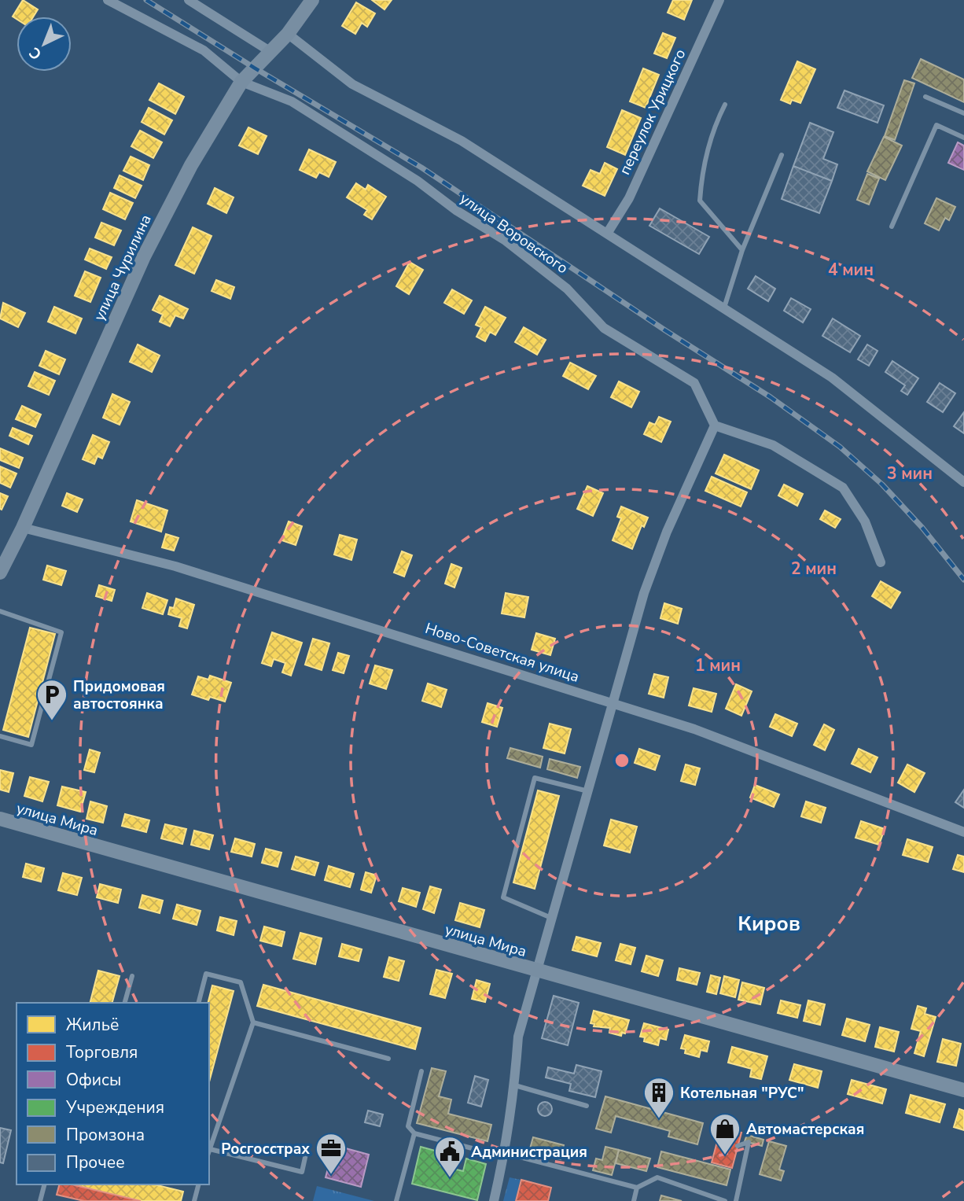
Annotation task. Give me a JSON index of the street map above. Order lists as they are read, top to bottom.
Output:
{
  "streets": {
    "street": [
      "переулок Урицкого",
      "улица Воровского",
      "улица Чурилина",
      "Ново-Советская улица",
      "улица Мира"
    ]
  },
  "crossings": [
    ["улица Воровского", "улица Чурилина"],
    ["улица Чурилина", "Ново-Советская улица"]
  ],
  "districts": ["Киров"],
  "places": {
    "parking": ["Придомовая автостоянка"],
    "building": ["Котельная \"РУС\""],
    "shop": ["Автомастерская"],
    "office": ["Росгосстрах"],
    "public building": ["Администрация"]
  },
  "legend": [
    "Жильё",
    "Торговля",
    "Офисы",
    "Учреждения",
    "Промзона",
    "Прочее"
  ],
  "north": "bottom left",
  "rings": [
    "4 мин",
    "3 мин",
    "2 мин",
    "1 мин"
  ]
}
